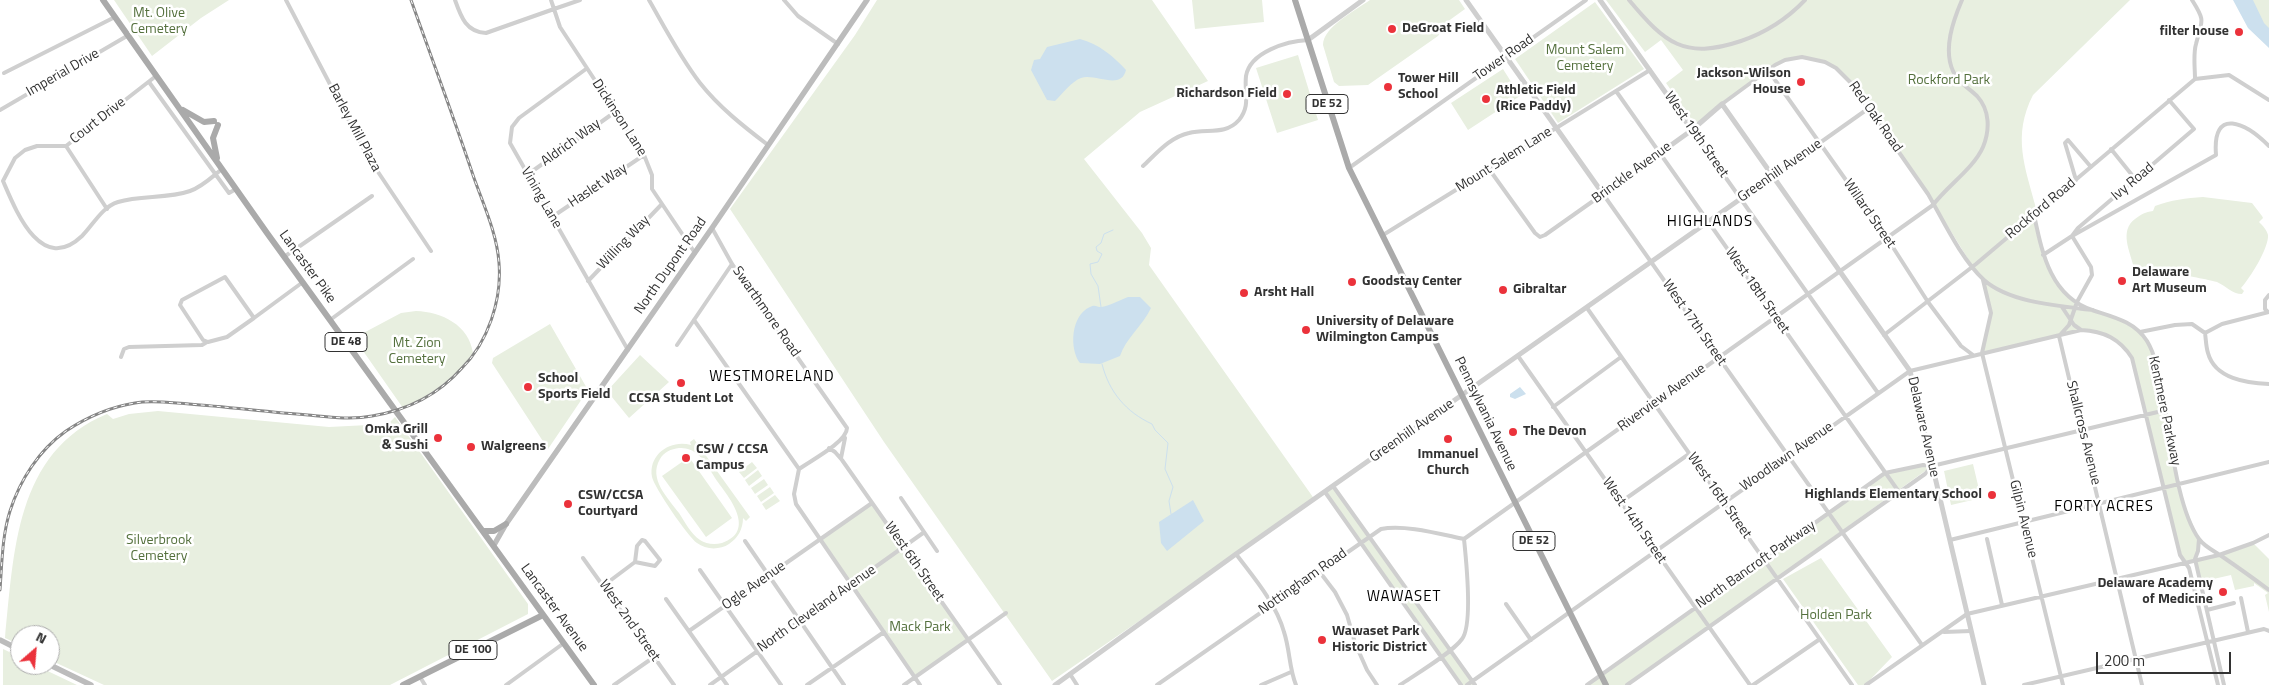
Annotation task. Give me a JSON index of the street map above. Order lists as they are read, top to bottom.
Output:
{
  "streets": {
    "main road": [
      "DE 52",
      "North Dupont Road",
      "Lancaster Pike",
      "DE 48",
      "Pennsylvania Avenue",
      "Lancaster Avenue",
      "DE 100"
    ],
    "street": [
      "Tower Road",
      "Imperial Drive",
      "Red Oak Road",
      "Dickinson Lane",
      "Court Drive",
      "Barley Mill Plaza",
      "West 19th Street",
      "Aldrich Way",
      "Mount Salem Lane",
      "Greenhill Avenue",
      "Brinckle Avenue",
      "Ivy Road",
      "Haslet Way",
      "Vining Lane",
      "Rockford Road",
      "Willard Street",
      "Willing Way",
      "West 18th Street",
      "Swarthmore Road",
      "West 17th Street",
      "Riverview Avenue",
      "Kentmere Parkway",
      "Delaware Avenue",
      "Shallcross Avenue",
      "Woodlawn Avenue",
      "West 16th Street",
      "Gilpin Avenue",
      "West 14th Street",
      "West 6th Street",
      "North Bancroft Parkway",
      "Nottingham Road",
      "Ogle Avenue",
      "North Cleveland Avenue",
      "West 2nd Street"
    ]
  },
  "crossings": [
    ["Tower Road", "West 17th Street"],
    ["Tower Road", "Pennsylvania Avenue"],
    ["Imperial Drive", "Lancaster Pike"],
    ["DE 52", "Pennsylvania Avenue"],
    ["Red Oak Road", "Greenhill Avenue"],
    ["Red Oak Road", "Brinckle Avenue"],
    ["Red Oak Road", "Rockford Road"],
    ["Red Oak Road", "Willard Street"],
    ["Red Oak Road", "Riverview Avenue"],
    ["Red Oak Road", "Kentmere Parkway"],
    ["Red Oak Road", "Delaware Avenue"],
    ["Red Oak Road", "Woodlawn Avenue"],
    ["Red Oak Road", "Gilpin Avenue"],
    ["Dickinson Lane", "Aldrich Way"],
    ["Dickinson Lane", "Haslet Way"],
    ["Dickinson Lane", "Vining Lane"],
    ["Dickinson Lane", "Willing Way"],
    ["Dickinson Lane", "North Dupont Road"],
    ["Court Drive", "Lancaster Pike"],
    ["West 19th Street", "Mount Salem Lane"],
    ["West 19th Street", "Greenhill Avenue"],
    ["West 19th Street", "Brinckle Avenue"],
    ["West 19th Street", "Riverview Avenue"],
    ["West 19th Street", "Woodlawn Avenue"],
    ["Aldrich Way", "Vining Lane"],
    ["Mount Salem Lane", "Brinckle Avenue"],
    ["Mount Salem Lane", "West 18th Street"],
    ["Mount Salem Lane", "West 17th Street"],
    ["Mount Salem Lane", "Pennsylvania Avenue"],
    ["Greenhill Avenue", "Willard Street"],
    ["Greenhill Avenue", "West 18th Street"],
    ["Greenhill Avenue", "West 17th Street"],
    ["Greenhill Avenue", "Pennsylvania Avenue"],
    ["Greenhill Avenue", "Delaware Avenue"],
    ["Greenhill Avenue", "West 16th Street"],
    ["Greenhill Avenue", "West 14th Street"],
    ["Brinckle Avenue", "West 18th Street"],
    ["Brinckle Avenue", "West 17th Street"],
    ["Brinckle Avenue", "Delaware Avenue"],
    ["Ivy Road", "Rockford Road"],
    ["Haslet Way", "Vining Lane"],
    ["Vining Lane", "Willing Way"],
    ["Vining Lane", "North Dupont Road"],
    ["Rockford Road", "Willard Street"],
    ["Rockford Road", "Kentmere Parkway"],
    ["Rockford Road", "Delaware Avenue"],
    ["Willard Street", "Riverview Avenue"],
    ["Willard Street", "Woodlawn Avenue"],
    ["North Dupont Road", "Lancaster Pike"],
    ["North Dupont Road", "Swarthmore Road"],
    ["North Dupont Road", "Lancaster Avenue"],
    ["Lancaster Pike", "Lancaster Avenue"],
    ["West 18th Street", "Riverview Avenue"],
    ["West 18th Street", "Woodlawn Avenue"],
    ["West 18th Street", "North Bancroft Parkway"],
    ["West 17th Street", "Riverview Avenue"],
    ["West 17th Street", "Woodlawn Avenue"],
    ["West 17th Street", "North Bancroft Parkway"],
    ["Riverview Avenue", "Pennsylvania Avenue"],
    ["Riverview Avenue", "Delaware Avenue"],
    ["Riverview Avenue", "West 16th Street"],
    ["Riverview Avenue", "West 14th Street"],
    ["Riverview Avenue", "Nottingham Road"],
    ["Kentmere Parkway", "Woodlawn Avenue"],
    ["Kentmere Parkway", "North Bancroft Parkway"],
    ["Pennsylvania Avenue", "Woodlawn Avenue"],
    ["Pennsylvania Avenue", "North Bancroft Parkway"],
    ["Delaware Avenue", "Woodlawn Avenue"],
    ["Delaware Avenue", "North Bancroft Parkway"],
    ["Shallcross Avenue", "Woodlawn Avenue"],
    ["Shallcross Avenue", "North Bancroft Parkway"],
    ["Woodlawn Avenue", "West 16th Street"],
    ["Woodlawn Avenue", "Gilpin Avenue"],
    ["Woodlawn Avenue", "West 14th Street"],
    ["West 16th Street", "North Bancroft Parkway"],
    ["Gilpin Avenue", "North Bancroft Parkway"],
    ["West 14th Street", "North Bancroft Parkway"],
    ["West 6th Street", "Ogle Avenue"],
    ["West 6th Street", "North Cleveland Avenue"],
    ["Lancaster Avenue", "DE 100"]
  ],
  "districts": [
    "HIGHLANDS",
    "WESTMORELAND",
    "FORTY ACRES",
    "WAWASET"
  ],
  "parks": [
    "Mt. Olive Cemetery",
    "Mount Salem Cemetery",
    "Rockford Park",
    "Mt. Zion Cemetery",
    "Silverbrook Cemetery",
    "Holden Park",
    "Mack Park"
  ],
  "places": [
    "DeGroat Field",
    "filter house",
    "Jackson-Wilson House",
    "Tower Hill School",
    "Richardson Field",
    "Athletic Field (Rice Paddy)",
    "Delaware Art Museum",
    "Goodstay Center",
    "Gibraltar",
    "Arsht Hall",
    "University of Delaware Wilmington Campus",
    "CCSA Student Lot",
    "School Sports Field",
    "The Devon",
    "Omka Grill & Sushi",
    "Immanuel Church",
    "Walgreens",
    "CSW / CCSA Campus",
    "Highlands Elementary School",
    "CSW/CCSA Courtyard",
    "Delaware Academy of Medicine",
    "Wawaset Park Historic District"
  ],
  "scale_bar": "200 m",
  "north": "top right"
}
